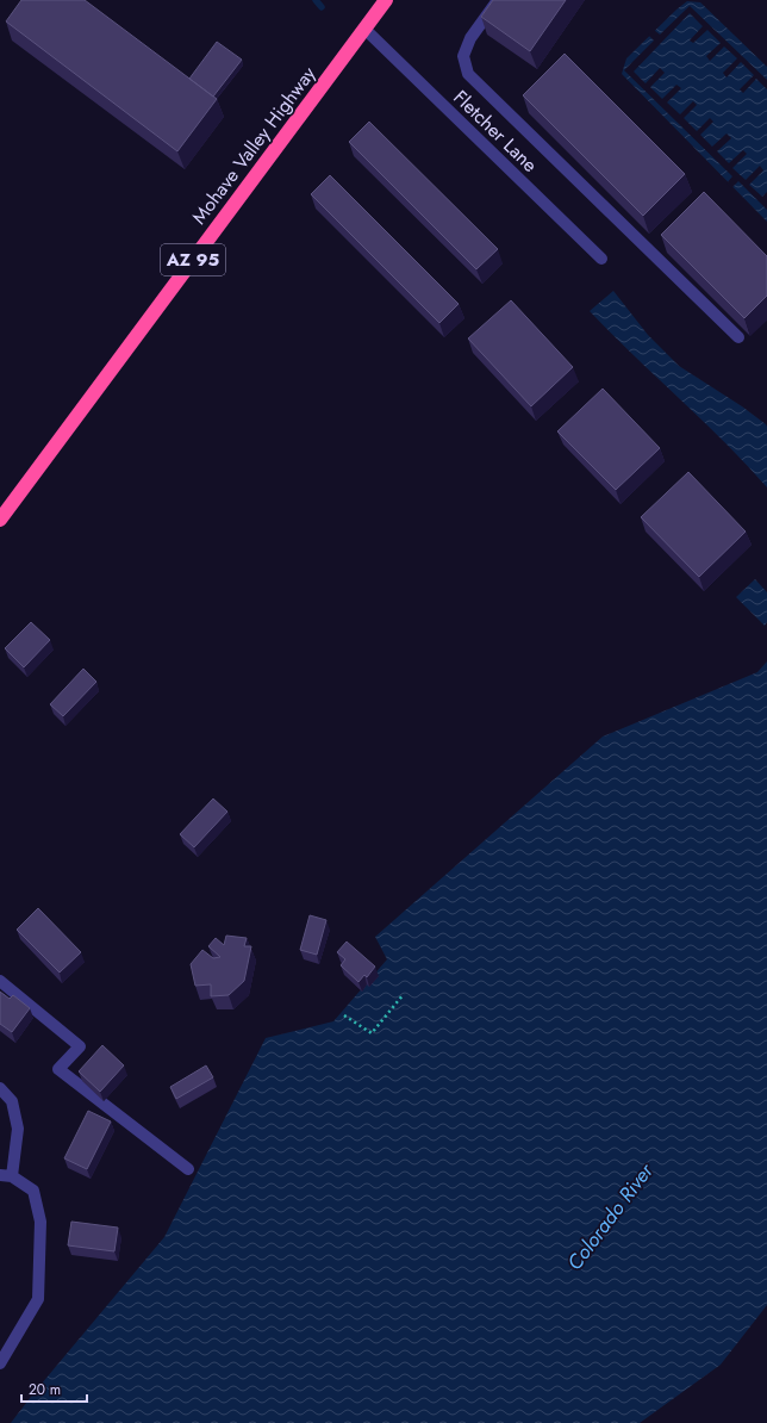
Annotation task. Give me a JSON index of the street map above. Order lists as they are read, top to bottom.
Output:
{
  "streets": {
    "highway": ["Mohave Valley Highway", "AZ 95"],
    "street": ["Fletcher Lane"]
  },
  "crossings": [
    ["Fletcher Lane", "Mohave Valley Highway"]
  ],
  "water": ["Colorado River"],
  "scale_bar": "20 m"
}
